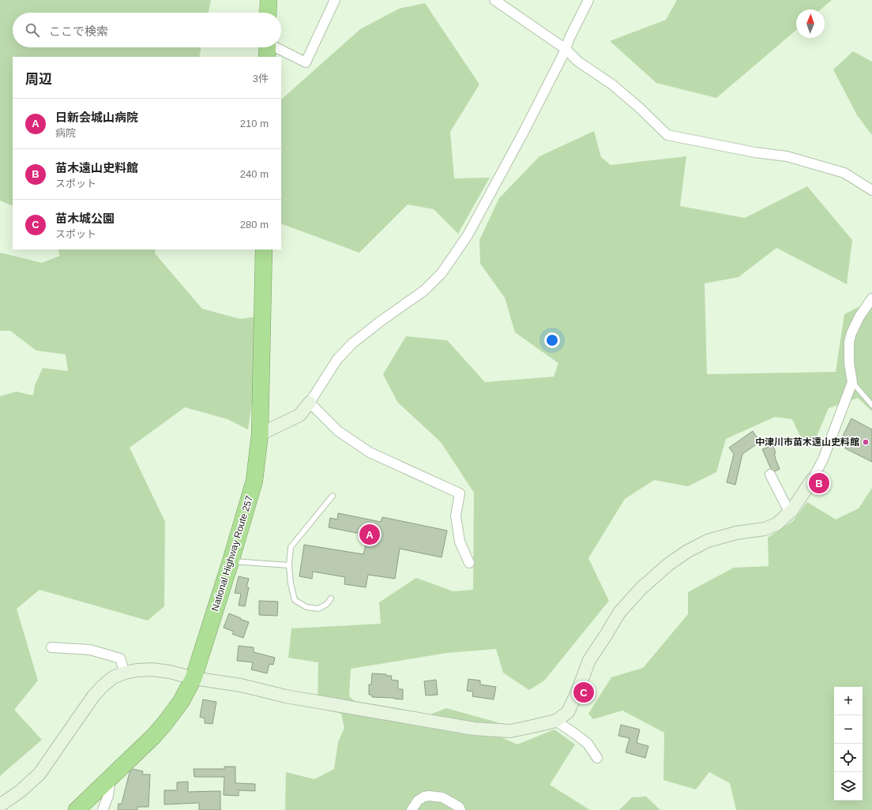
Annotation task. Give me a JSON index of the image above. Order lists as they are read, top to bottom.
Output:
{
  "streets": {
    "highway": ["National Highway Route 257"]
  },
  "places": ["中津川市苗木遠山史料館"],
  "north": "top",
  "page": {
    "search": "ここで検索",
    "heading": ["周辺", "3件"],
    "list": [
      {
        "mark": "A",
        "name": "日新会城山病院",
        "note": "病院",
        "value": "210 m"
      },
      {
        "mark": "B",
        "name": "苗木遠山史料館",
        "note": "スポット",
        "value": "240 m"
      },
      {
        "mark": "C",
        "name": "苗木城公園",
        "note": "スポット",
        "value": "280 m"
      }
    ],
    "pins": ["B", "A", "C"],
    "map_buttons": ["+", "−"]
  }
}
